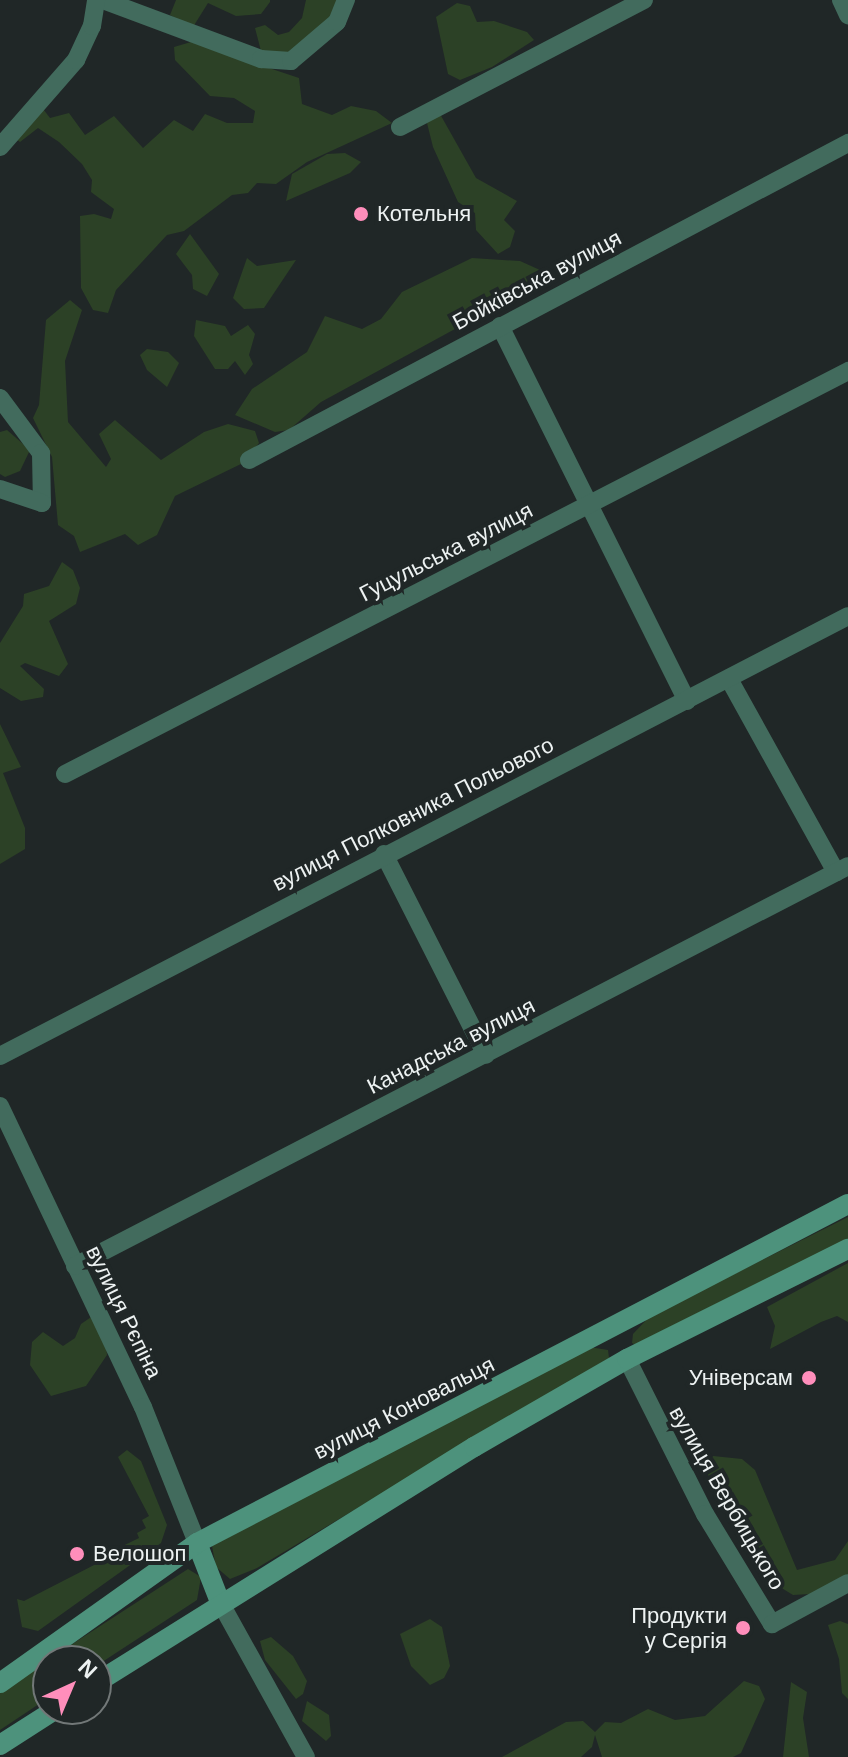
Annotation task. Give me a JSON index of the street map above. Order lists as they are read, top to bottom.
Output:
{
  "streets": {
    "main road": ["вулиця Коновальця"],
    "street": [
      "Бойківська вулиця",
      "Гуцульська вулиця",
      "вулиця Полковника Польового",
      "Канадська вулиця",
      "вулиця Рєпіна",
      "вулиця Вербицького"
    ]
  },
  "crossings": [
    ["Канадська вулиця", "вулиця Рєпіна"],
    ["вулиця Рєпіна", "вулиця Коновальця"]
  ],
  "places": [
    "Котельня",
    "Універсам",
    "Велошоп",
    "Продукти у Сергія"
  ],
  "north": "top right"
}
